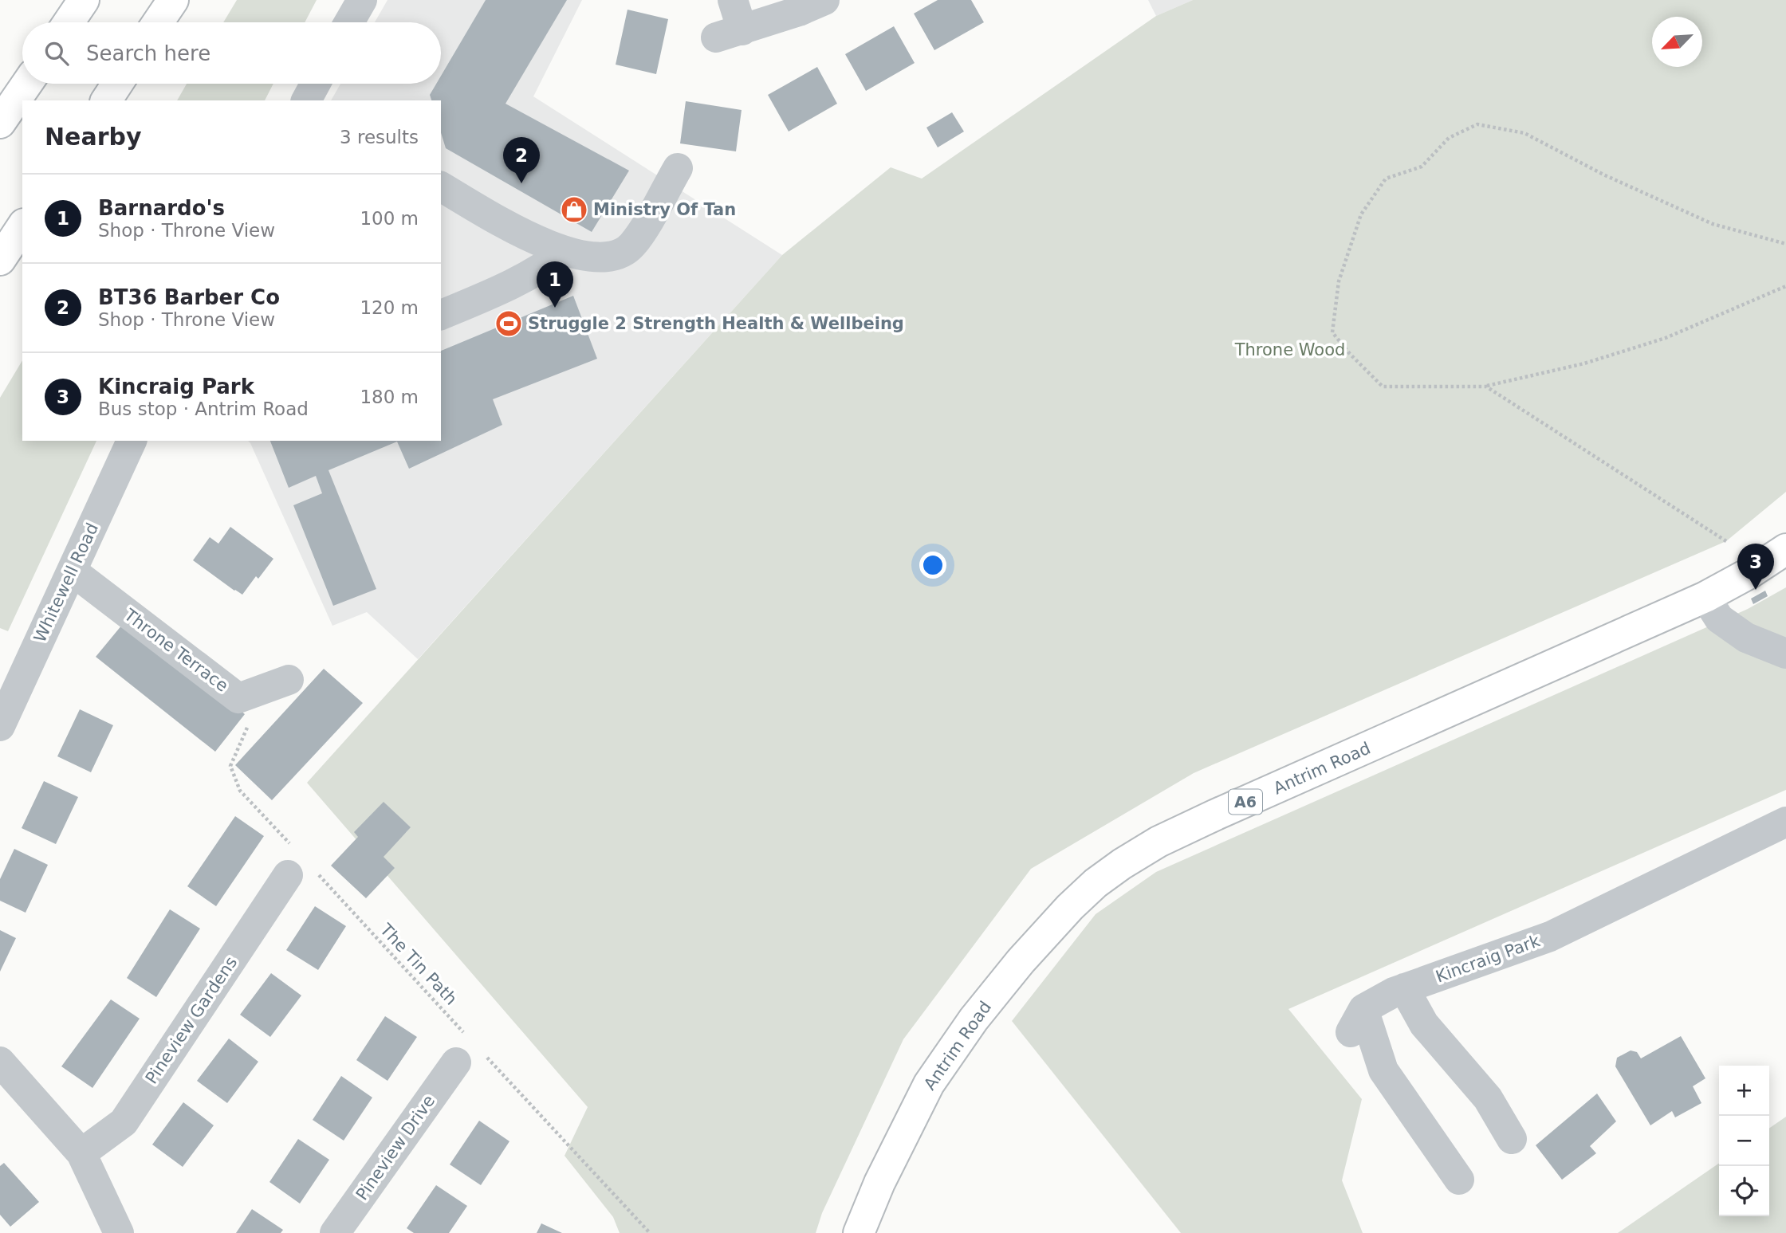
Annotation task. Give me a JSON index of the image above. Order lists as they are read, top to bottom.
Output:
{
  "streets": {
    "main road": ["Antrim Road", "A6"],
    "street": [
      "Whitewell Road",
      "Throne Terrace",
      "Kincraig Park",
      "Pineview Gardens",
      "Pineview Drive"
    ],
    "path": ["The Tin Path"]
  },
  "crossings": [
    ["Whitewell Road", "Throne Terrace"],
    ["Throne Terrace", "The Tin Path"],
    ["The Tin Path", "Pineview Gardens"]
  ],
  "parks": ["Throne Wood"],
  "places": {
    "shop": ["Ministry Of Tan"],
    "sports": ["Struggle 2 Strength Health & Wellbeing"]
  },
  "north": "bottom left",
  "page": {
    "search": "Search here",
    "heading": ["Nearby", "3 results"],
    "pins": ["2", "1", "3"],
    "list": [
      {
        "mark": "1",
        "name": "Barnardo's",
        "note": "Shop · Throne View",
        "value": "100 m"
      },
      {
        "mark": "2",
        "name": "BT36 Barber Co",
        "note": "Shop · Throne View",
        "value": "120 m"
      },
      {
        "mark": "3",
        "name": "Kincraig Park",
        "note": "Bus stop · Antrim Road",
        "value": "180 m"
      }
    ],
    "map_buttons": ["+", "−"]
  }
}
